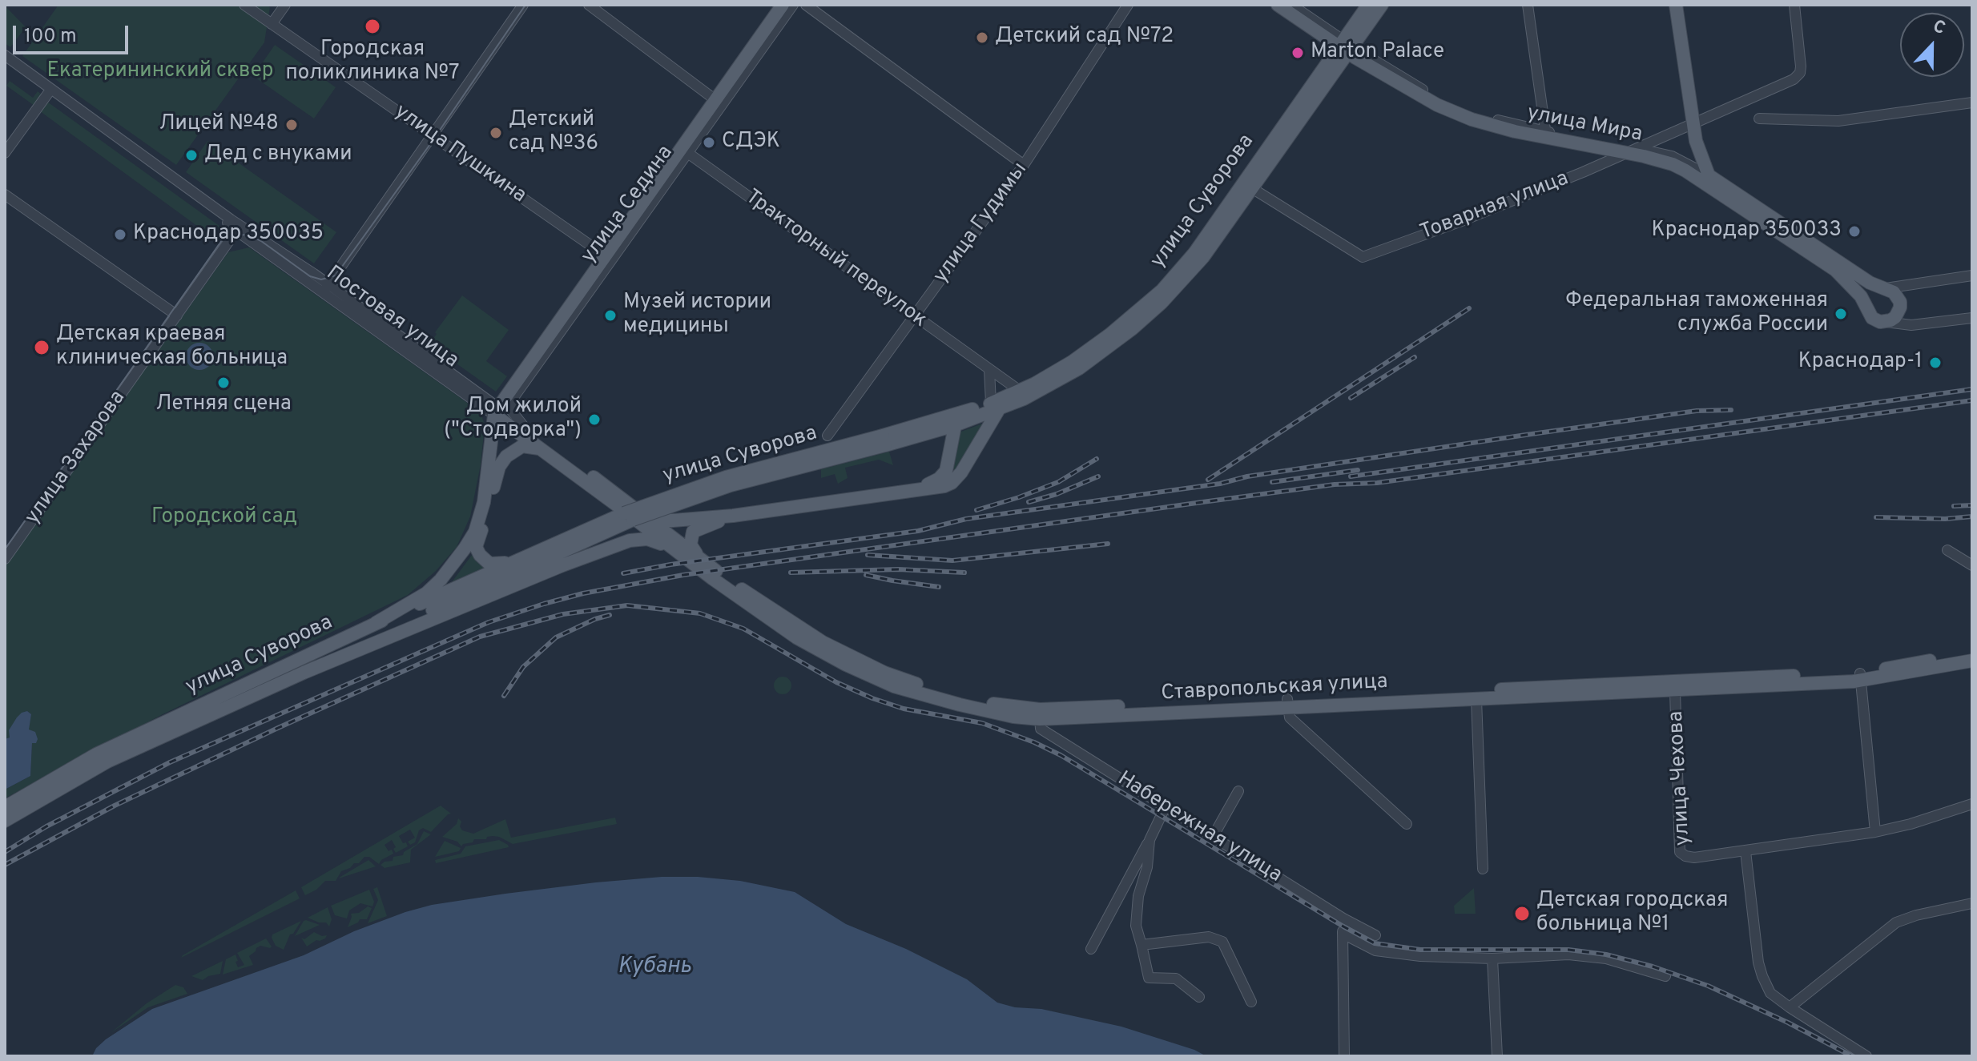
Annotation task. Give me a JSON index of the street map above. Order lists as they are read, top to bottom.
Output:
{
  "streets": {
    "main road": [
      "улица Мира",
      "улица Суворова",
      "улица Седина",
      "Постовая улица",
      "Ставропольская улица"
    ],
    "street": [
      "улица Пушкина",
      "Товарная улица",
      "улица Гудимы",
      "Тракторный переулок",
      "улица Захарова",
      "улица Чехова",
      "Набережная улица"
    ]
  },
  "crossings": [
    ["улица Мира", "улица Суворова"],
    ["улица Мира", "Товарная улица"],
    ["улица Пушкина", "улица Седина"],
    ["улица Суворова", "Товарная улица"],
    ["улица Суворова", "Тракторный переулок"],
    ["улица Суворова", "Ставропольская улица"],
    ["улица Седина", "Тракторный переулок"],
    ["улица Седина", "Постовая улица"],
    ["улица Гудимы", "Тракторный переулок"],
    ["Постовая улица", "улица Захарова"],
    ["Постовая улица", "Ставропольская улица"],
    ["Ставропольская улица", "улица Чехова"],
    ["Ставропольская улица", "Набережная улица"]
  ],
  "water": ["Кубань"],
  "parks": ["Екатерининский сквер", "Городской сад"],
  "places": [
    "Городская поликлиника №7",
    "Детский сад №72",
    "Marton Palace",
    "Лицей №48",
    "Детский сад №36",
    "СДЭК",
    "Дед с внуками",
    "Краснодар 350033",
    "Краснодар 350035",
    "Федеральная таможенная служба России",
    "Музей истории медицины",
    "Детская краевая клиническая больница",
    "Краснодар-1",
    "Летняя сцена",
    "Дом жилой (\"Стодворка\")",
    "Детская городская больница №1"
  ],
  "scale_bar": "100 m",
  "north": "top"
}
